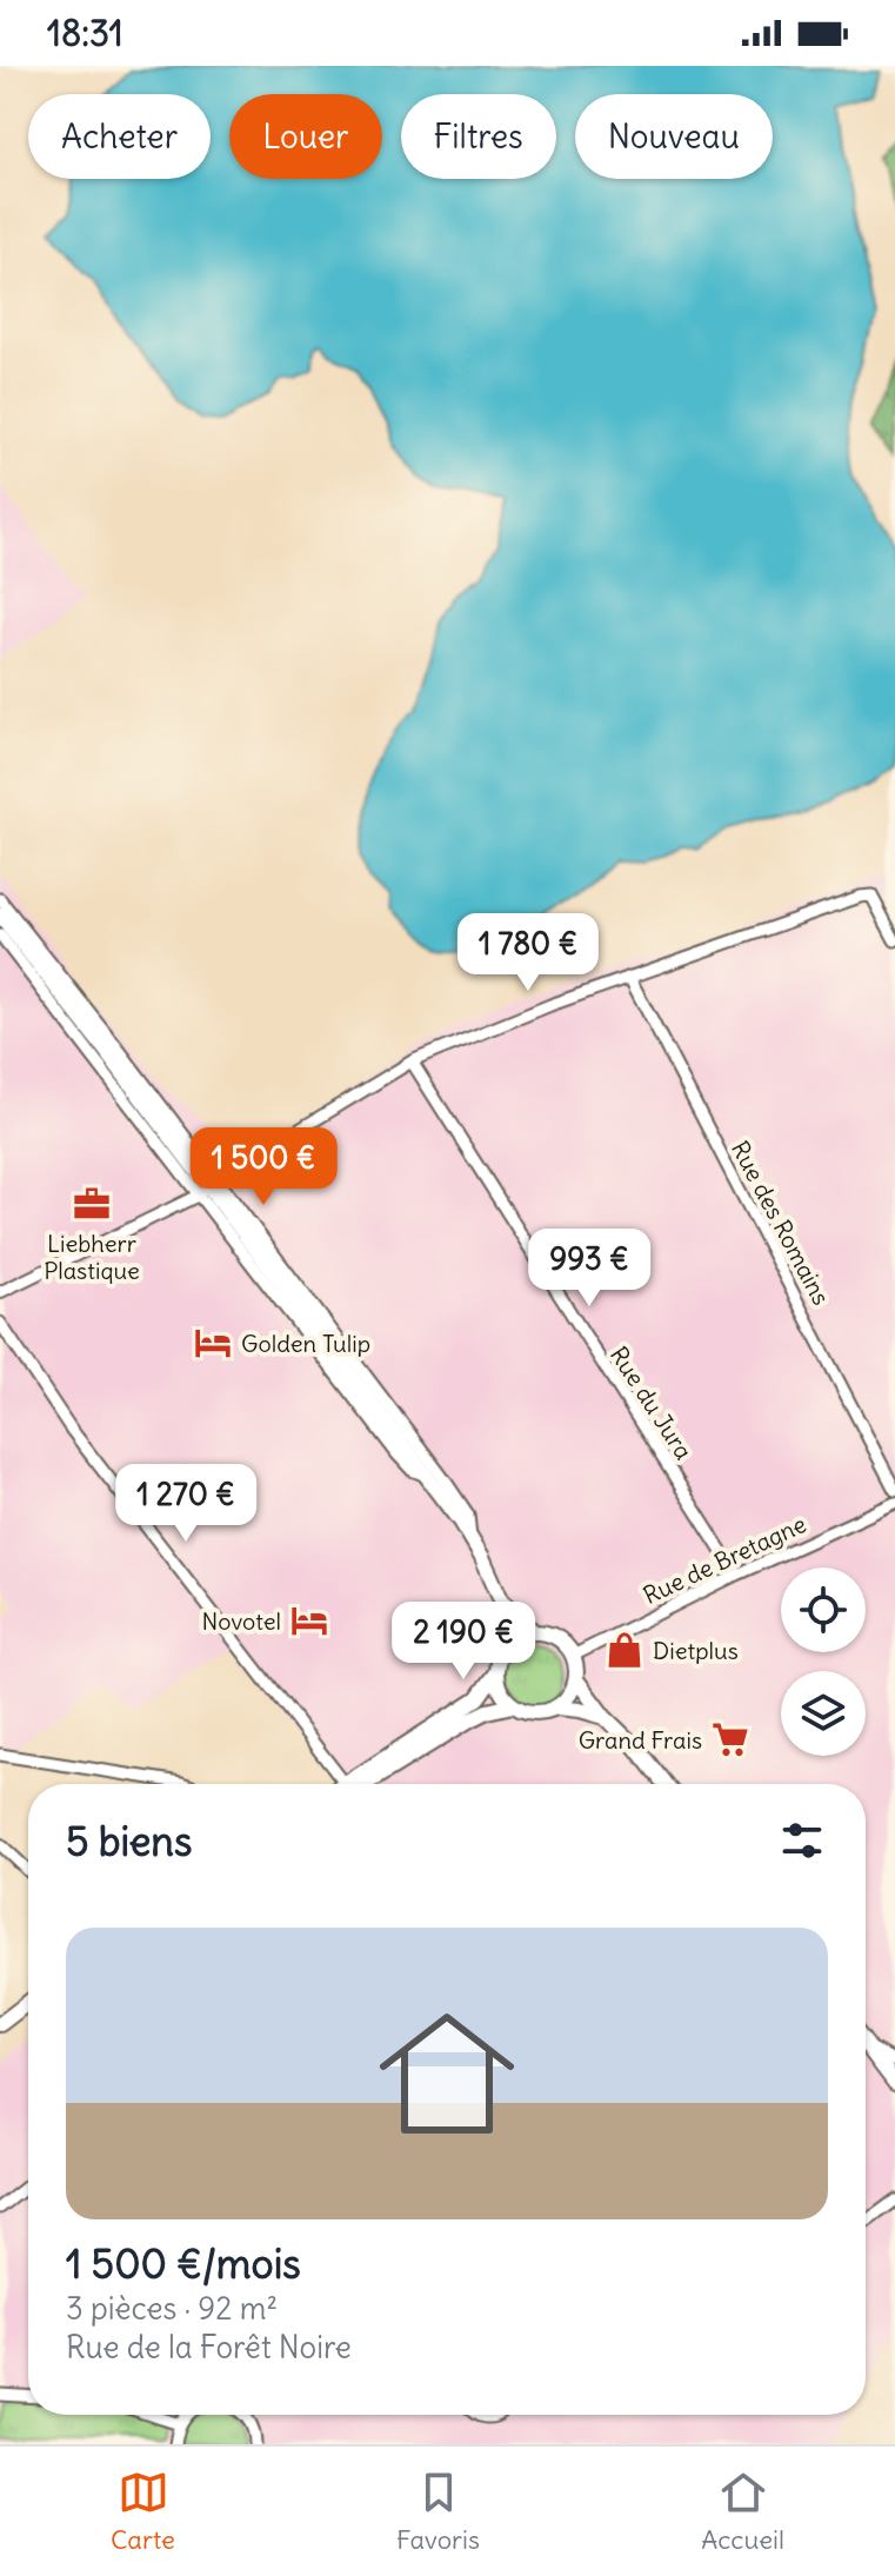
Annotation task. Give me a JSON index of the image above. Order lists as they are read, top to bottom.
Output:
{
  "streets": {
    "street": ["Rue des Romains", "Rue du Jura", "Rue de Bretagne"]
  },
  "crossings": [
    ["Rue du Jura", "Rue de Bretagne"]
  ],
  "places": {
    "office": ["Liebherr Plastique"],
    "hotel": ["Golden Tulip", "Novotel"],
    "shop": ["Dietplus"],
    "supermarket": ["Grand Frais"]
  },
  "page": {
    "status": "18:31",
    "chip": [
      "Acheter",
      "Louer",
      "Filtres",
      "Nouveau"
    ],
    "price": [
      "1 780 €",
      "1 500 €",
      "993 €",
      "1 270 €",
      "2 190 €"
    ],
    "heading": "5 biens",
    "list": [
      {
        "name": "1 500 €/mois",
        "note": "3 pièces · 92 m² · Rue de la Forêt Noire"
      }
    ],
    "tabs": ["Carte", "Favoris", "Accueil"]
  }
}
